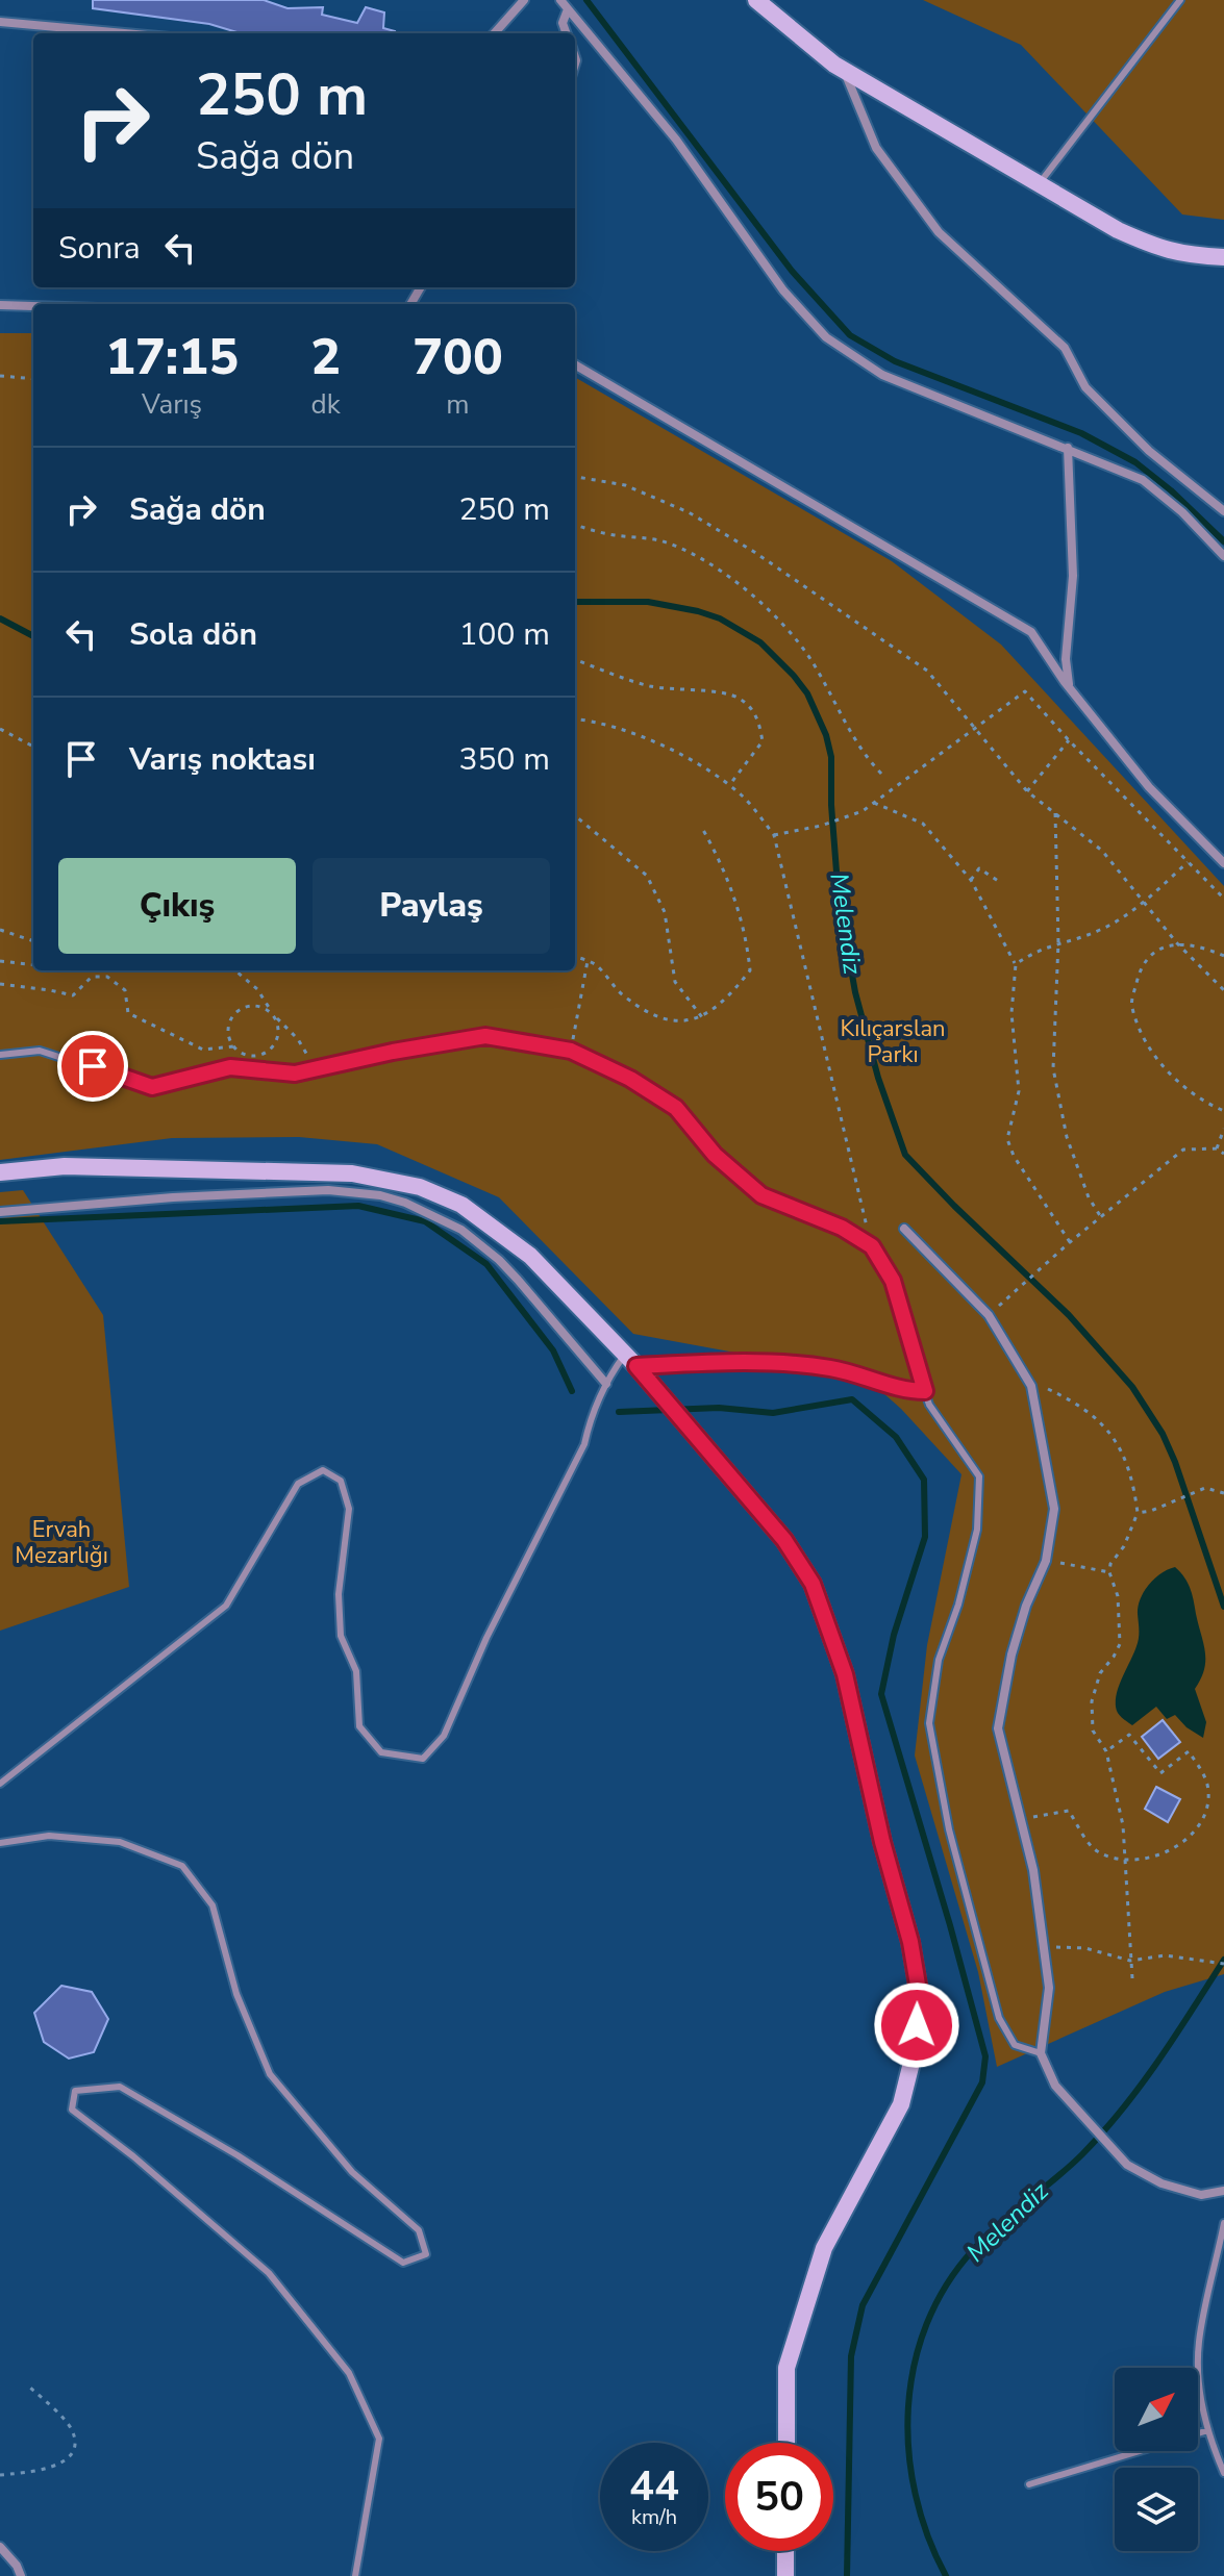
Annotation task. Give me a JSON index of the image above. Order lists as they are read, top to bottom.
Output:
{
  "water": ["Melendiz"],
  "parks": ["Kılıçarslan Parkı", "Ervah Mezarlığı"],
  "north": "top right",
  "page": {
    "turn": ["250 m", "Sağa dön"],
    "then": "Sonra",
    "eta": [
      "17:15",
      "Varış",
      "2",
      "dk",
      "700",
      "m"
    ],
    "list": [
      {
        "name": "Sağa dön",
        "value": "250 m"
      },
      {
        "name": "Sola dön",
        "value": "100 m"
      },
      {
        "name": "Varış noktası",
        "value": "350 m"
      }
    ],
    "buttons": ["Çıkış", "Paylaş"],
    "speed": "44 km/h",
    "limit": "50"
  }
}
